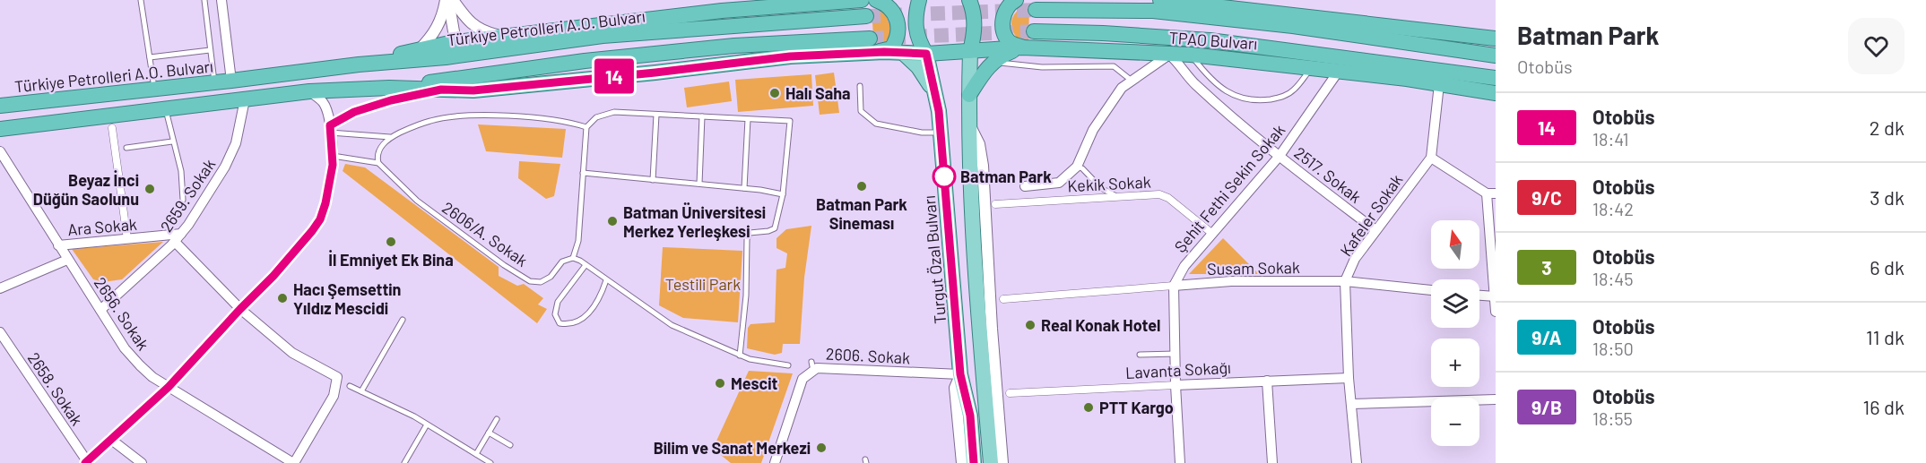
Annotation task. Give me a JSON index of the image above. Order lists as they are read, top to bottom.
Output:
{
  "streets": {
    "highway": ["Türkiye Petrolleri A.O. Bulvarı", "TPAO Bulvarı"],
    "main road": ["Turgut Özal Bulvarı"],
    "street": [
      "2517. Sokak",
      "Kekik Sokak",
      "Şehit Fethi Sekin Sokak",
      "2659. Sokak",
      "Kafeler Sokak",
      "Ara Sokak",
      "Susam Sokak",
      "2656. Sokak",
      "2606. Sokak",
      "Lavanta Sokağı",
      "2658. Sokak"
    ],
    "lane": ["2606/A. Sokak"]
  },
  "crossings": [
    ["TPAO Bulvarı", "2517. Sokak"],
    ["TPAO Bulvarı", "Şehit Fethi Sekin Sokak"],
    ["TPAO Bulvarı", "Turgut Özal Bulvarı"],
    ["2517. Sokak", "Şehit Fethi Sekin Sokak"],
    ["2517. Sokak", "Kafeler Sokak"],
    ["Kekik Sokak", "Şehit Fethi Sekin Sokak"],
    ["Şehit Fethi Sekin Sokak", "Susam Sokak"],
    ["Şehit Fethi Sekin Sokak", "Lavanta Sokağı"],
    ["2659. Sokak", "Ara Sokak"],
    ["2659. Sokak", "2656. Sokak"],
    ["Kafeler Sokak", "Susam Sokak"],
    ["Kafeler Sokak", "Lavanta Sokağı"],
    ["Ara Sokak", "2656. Sokak"],
    ["Turgut Özal Bulvarı", "2606. Sokak"]
  ],
  "parks": ["Testili Park"],
  "places": [
    "Halı Saha",
    "Batman Park",
    "Batman Park Sineması",
    "Beyaz İnci Düğün Saolunu",
    "Batman Üniversitesi Merkez Yerleşkesi",
    "İl Emniyet Ek Bina",
    "Hacı Şemsettin Yıldız Mescidi",
    "Real Konak Hotel",
    "Mescit",
    "PTT Kargo",
    "Bilim ve Sanat Merkezi"
  ],
  "lines": ["bus line 14"],
  "north": "top",
  "page": {
    "on_map": "14",
    "heading": ["Batman Park", "Otobüs"],
    "list": [
      {
        "mark": "14",
        "name": "Otobüs",
        "note": "18:41",
        "value": "2 dk"
      },
      {
        "mark": "9/C",
        "name": "Otobüs",
        "note": "18:42",
        "value": "3 dk"
      },
      {
        "mark": "3",
        "name": "Otobüs",
        "note": "18:45",
        "value": "6 dk"
      },
      {
        "mark": "9/A",
        "name": "Otobüs",
        "note": "18:50",
        "value": "11 dk"
      },
      {
        "mark": "9/B",
        "name": "Otobüs",
        "note": "18:55",
        "value": "16 dk"
      }
    ],
    "map_buttons": ["+", "−"]
  }
}
